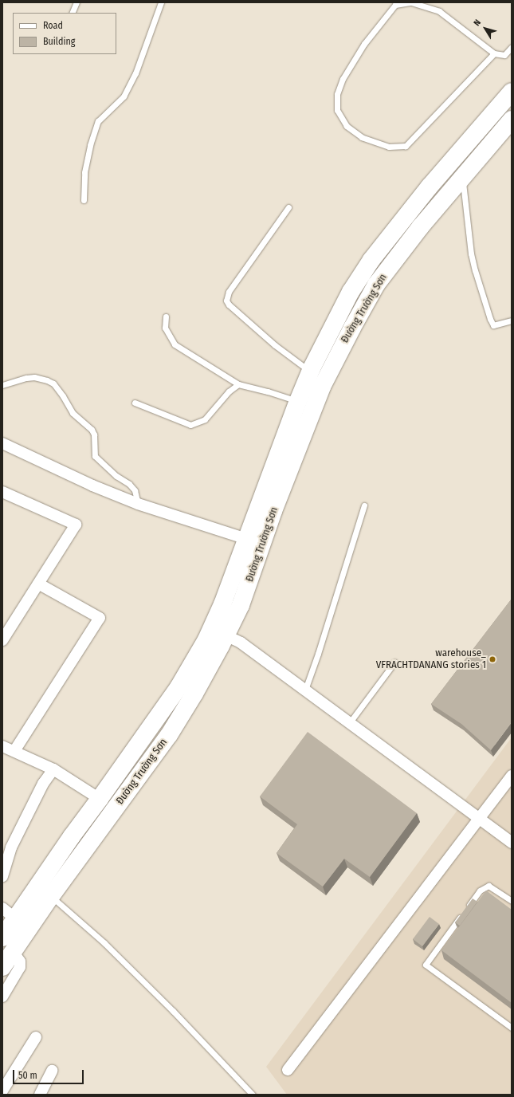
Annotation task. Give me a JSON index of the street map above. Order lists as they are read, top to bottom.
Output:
{
  "streets": {
    "highway": ["Đường Trường Sơn"]
  },
  "places": ["warehouse_ VFRACHTDANANG stories 1"],
  "legend": ["Road", "Building"],
  "scale_bar": "50 m",
  "north": "top left"
}
